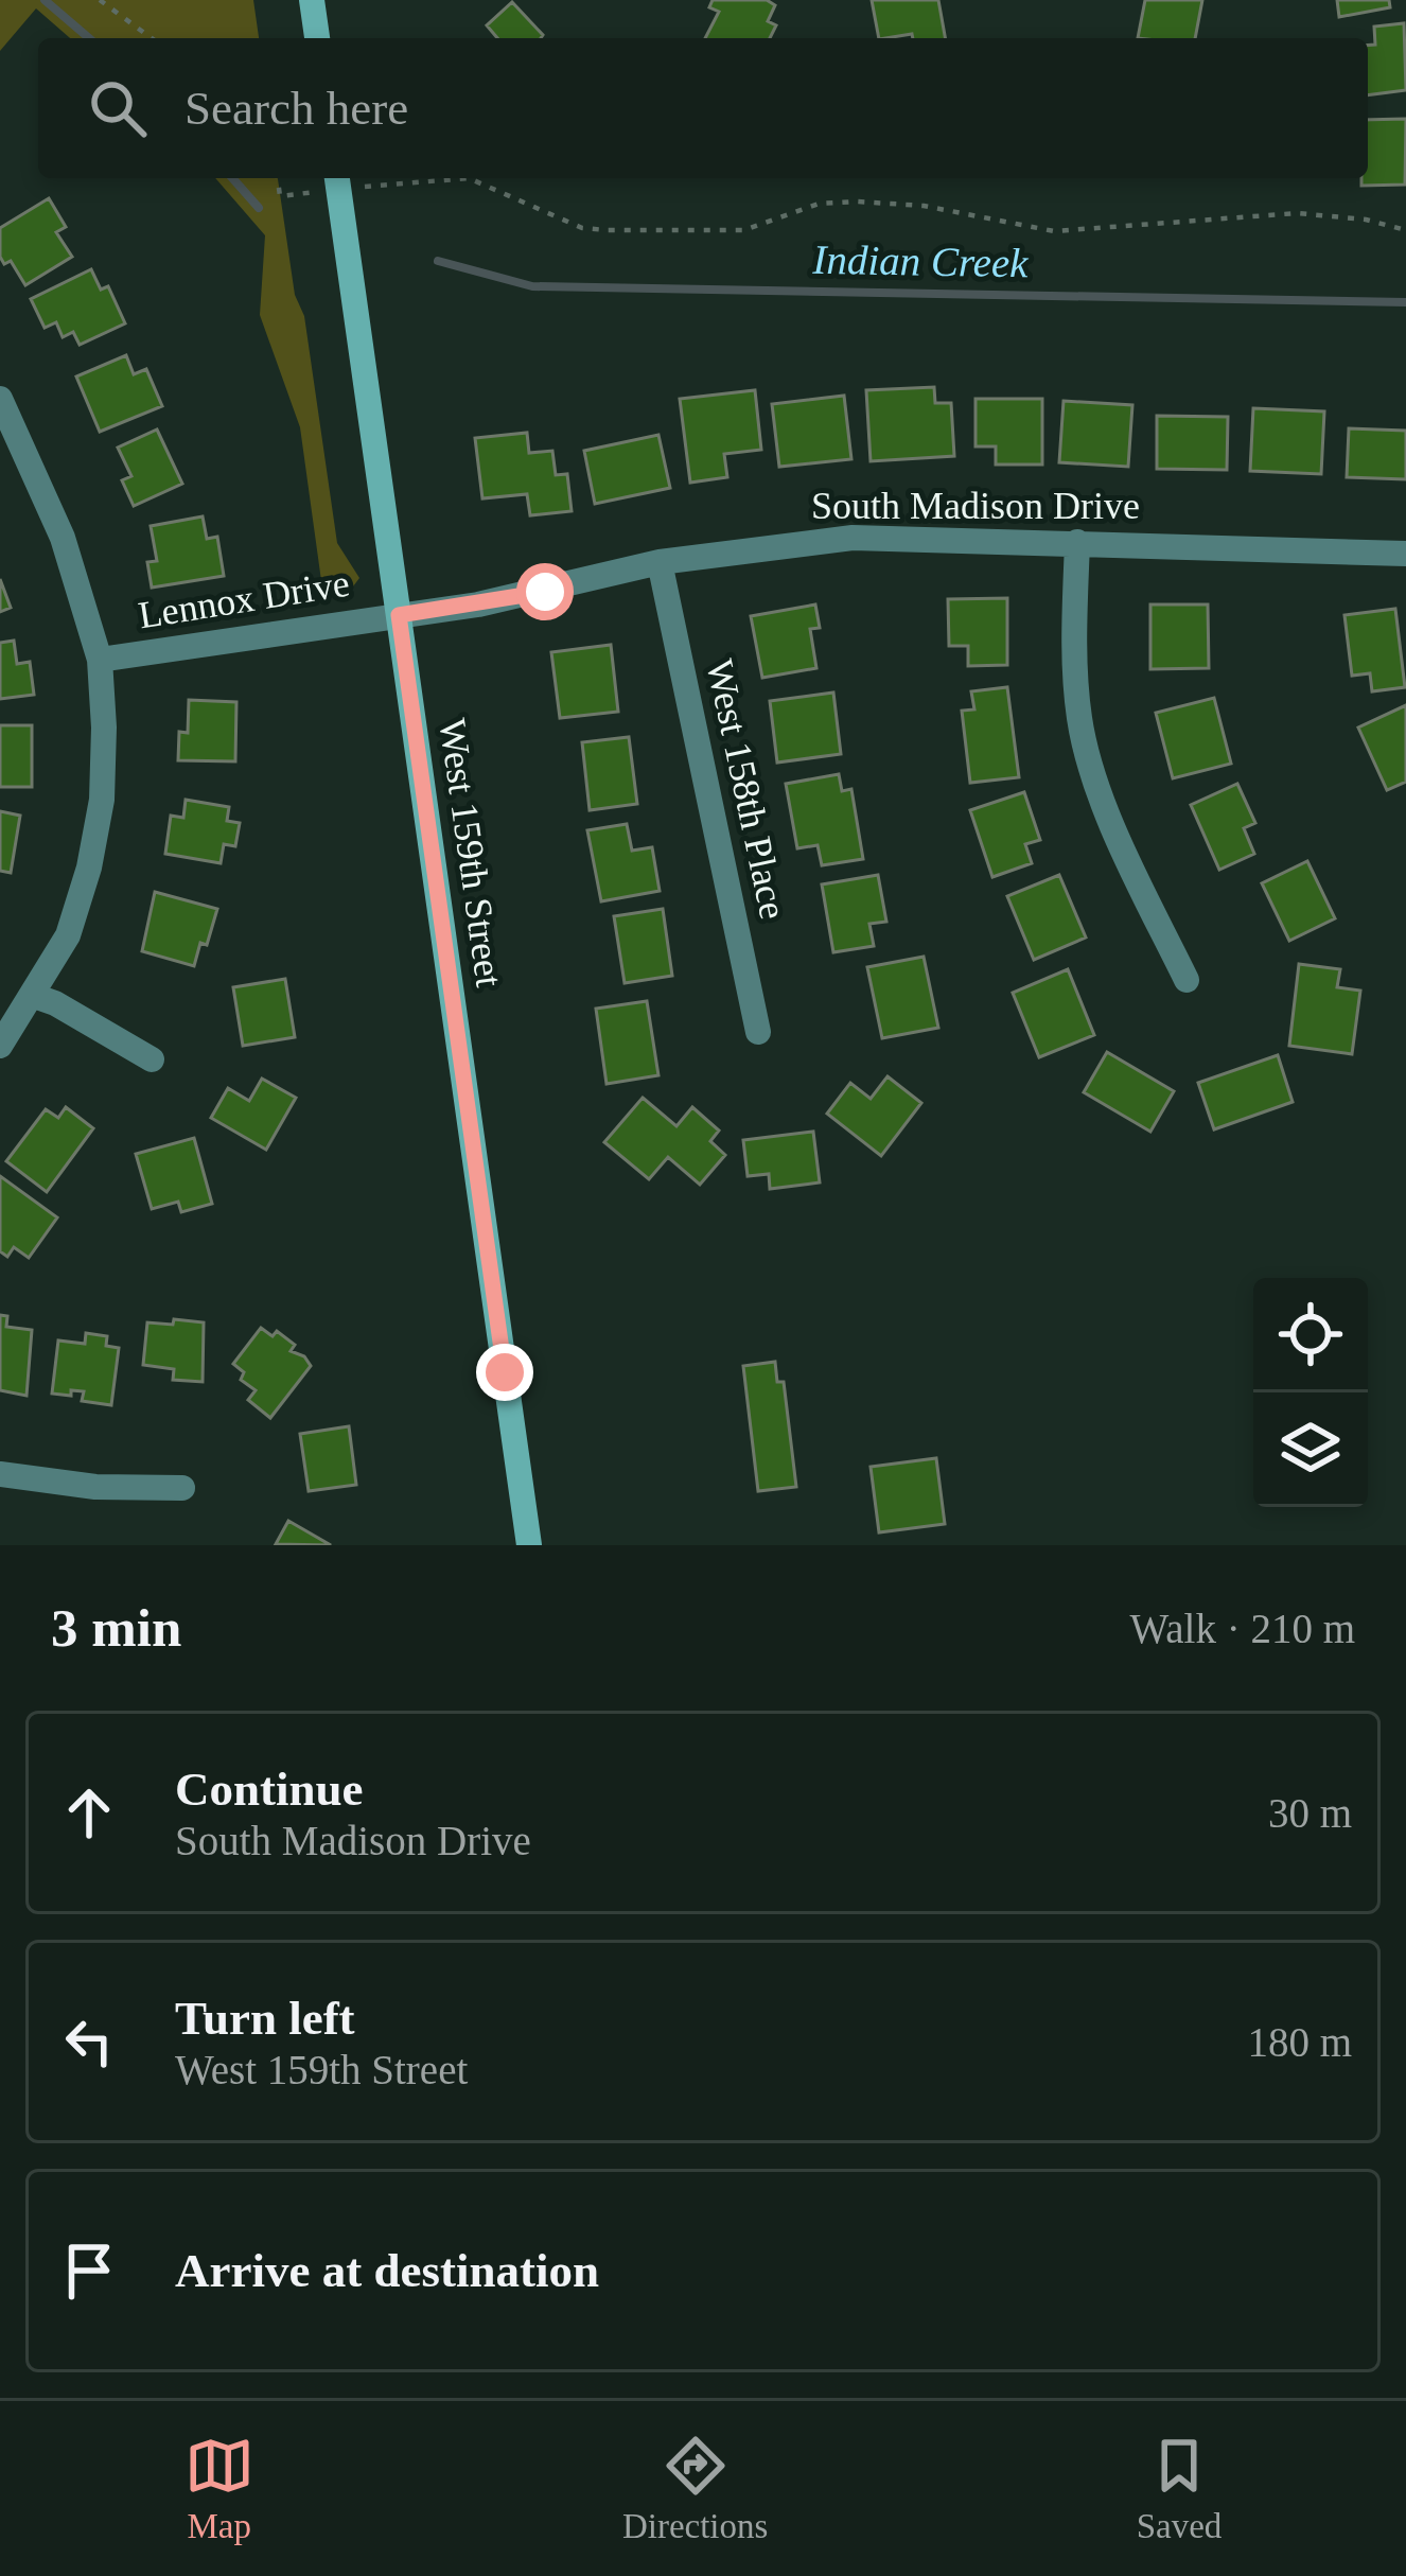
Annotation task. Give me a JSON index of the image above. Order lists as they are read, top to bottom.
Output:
{
  "streets": {
    "main road": ["West 159th Street"],
    "street": ["South Madison Drive", "Lennox Drive", "West 158th Place"]
  },
  "crossings": [
    ["South Madison Drive", "Lennox Drive"],
    ["South Madison Drive", "West 158th Place"],
    ["South Madison Drive", "West 159th Street"],
    ["Lennox Drive", "West 159th Street"]
  ],
  "water": ["Indian Creek"],
  "page": {
    "search": "Search here",
    "heading": ["3 min", "Walk · 210 m"],
    "list": [
      ["Continue", "South Madison Drive", "30 m"],
      ["Turn left", "West 159th Street", "180 m"],
      "Arrive at destination"
    ],
    "nav": ["Map", "Directions", "Saved"]
  }
}
